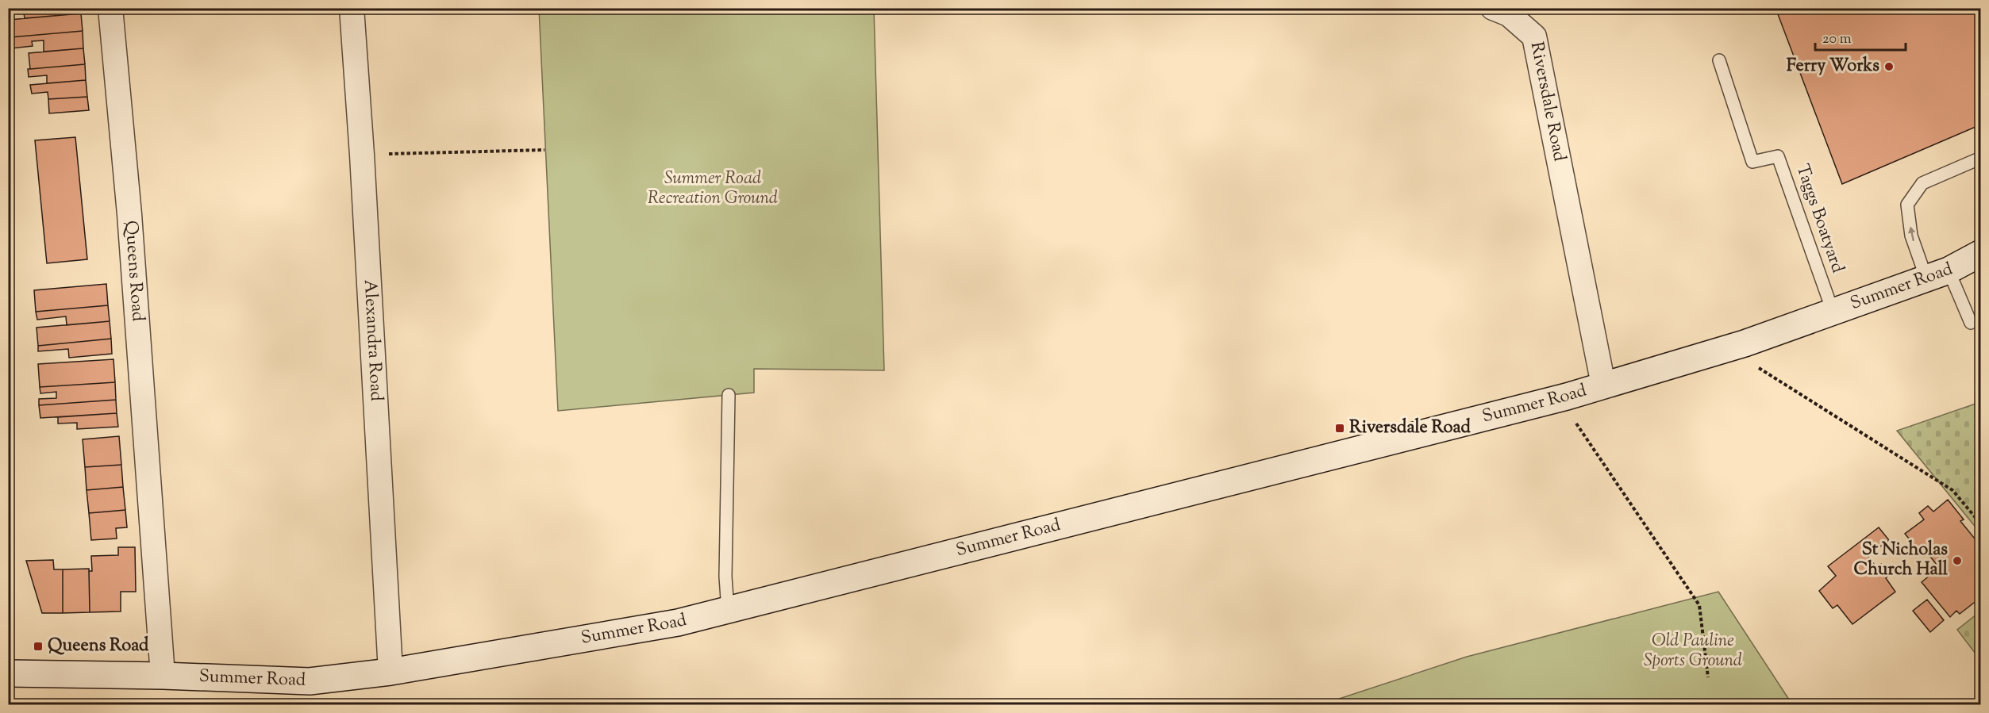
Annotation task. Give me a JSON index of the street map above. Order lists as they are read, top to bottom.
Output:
{
  "streets": {
    "street": [
      "Riversdale Road",
      "Queens Road",
      "Summer Road",
      "Alexandra Road"
    ],
    "lane": ["Taggs Boatyard"]
  },
  "crossings": [
    ["Riversdale Road", "Summer Road"],
    ["Taggs Boatyard", "Summer Road"],
    ["Queens Road", "Summer Road"],
    ["Summer Road", "Alexandra Road"]
  ],
  "parks": ["Summer Road Recreation Ground", "Old Pauline Sports Ground"],
  "places": {
    "other": ["Ferry Works", "St Nicholas Church Hall"],
    "transit": ["Riversdale Road", "Queens Road"]
  },
  "scale_bar": "20 m"
}
